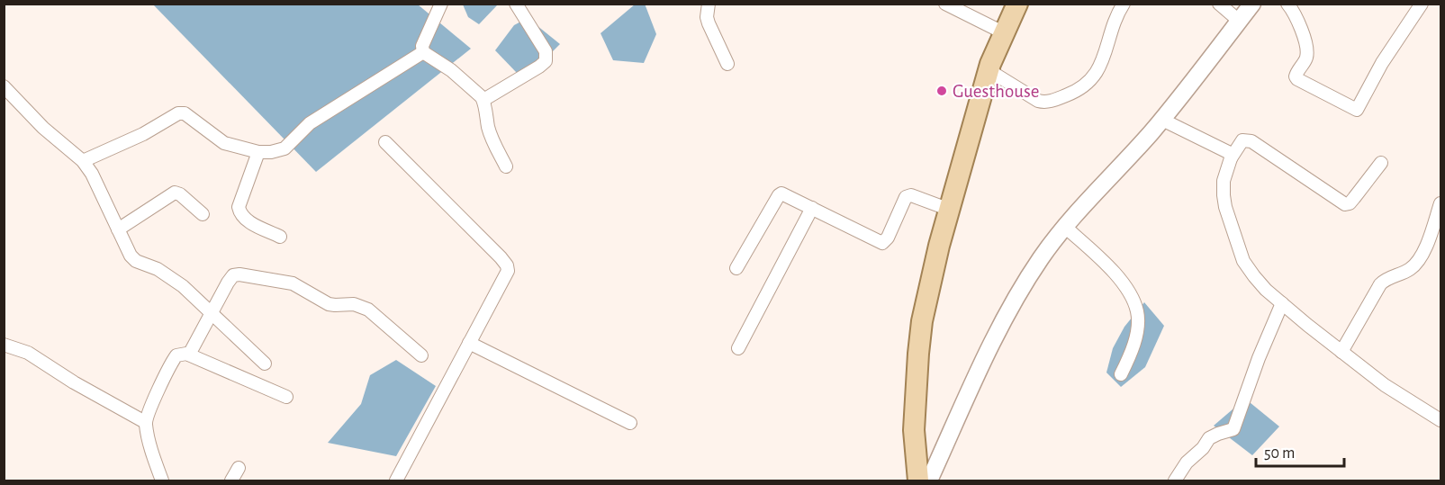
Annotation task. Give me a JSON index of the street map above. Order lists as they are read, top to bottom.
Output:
{
  "places": ["Guesthouse"],
  "scale_bar": "50 m"
}
